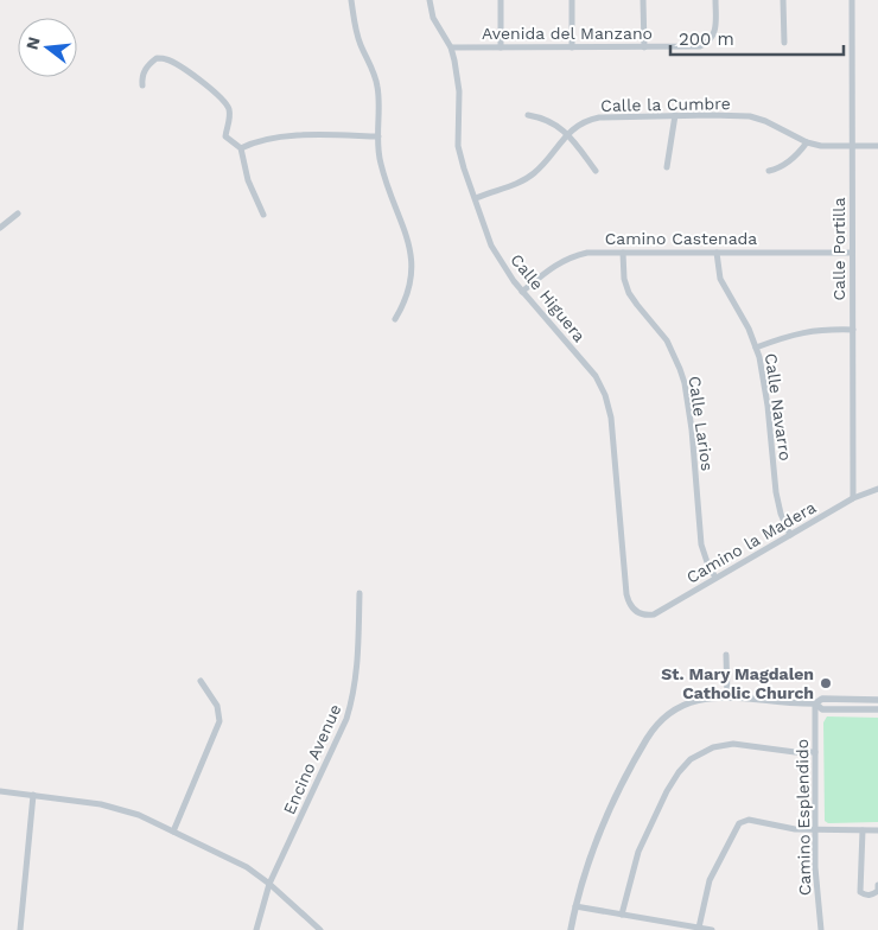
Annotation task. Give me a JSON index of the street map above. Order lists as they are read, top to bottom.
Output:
{
  "streets": {
    "street": [
      "Avenida del Manzano",
      "Calle la Cumbre",
      "Camino Castenada",
      "Calle Portilla",
      "Calle Higuera",
      "Calle Navarro",
      "Calle Larios",
      "Camino la Madera",
      "Encino Avenue",
      "Camino Esplendido"
    ]
  },
  "crossings": [
    ["Avenida del Manzano", "Calle Higuera"],
    ["Calle la Cumbre", "Calle Portilla"],
    ["Calle la Cumbre", "Calle Higuera"],
    ["Camino Castenada", "Calle Portilla"],
    ["Camino Castenada", "Calle Higuera"],
    ["Camino Castenada", "Calle Navarro"],
    ["Camino Castenada", "Calle Larios"],
    ["Calle Portilla", "Camino la Madera"],
    ["Calle Higuera", "Camino la Madera"],
    ["Calle Navarro", "Camino la Madera"],
    ["Calle Larios", "Camino la Madera"]
  ],
  "places": ["St. Mary Magdalen Catholic Church"],
  "scale_bar": "200 m",
  "north": "left"
}
